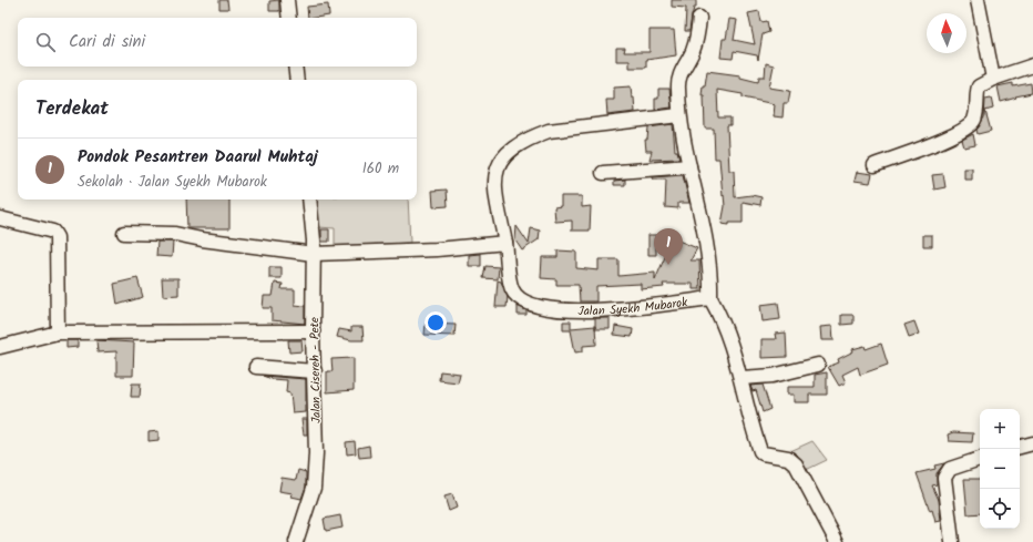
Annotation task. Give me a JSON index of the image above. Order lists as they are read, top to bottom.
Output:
{
  "streets": {
    "street": ["Jalan Syekh Mubarok", "Jalan Cisereh - Pete"]
  },
  "north": "top",
  "page": {
    "search": "Cari di sini",
    "heading": "Terdekat",
    "list": [
      {
        "mark": "1",
        "name": "Pondok Pesantren Daarul Muhtaj",
        "note": "Sekolah · Jalan Syekh Mubarok",
        "value": "160 m"
      }
    ],
    "pins": "1",
    "map_buttons": ["+", "−"]
  }
}
